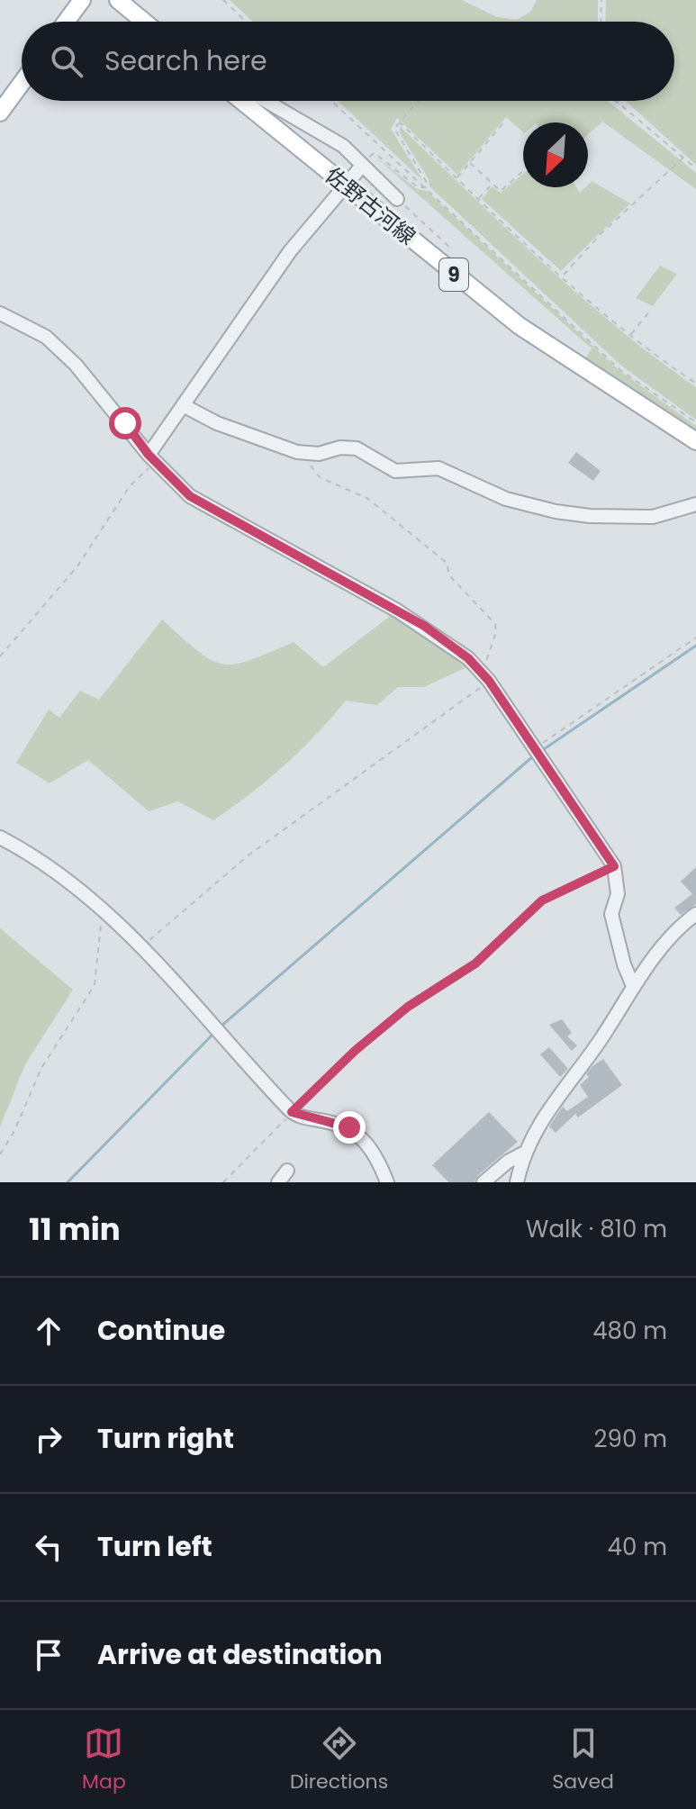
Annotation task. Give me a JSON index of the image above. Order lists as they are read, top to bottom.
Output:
{
  "streets": {
    "main road": ["佐野古河線", "9"]
  },
  "north": "bottom left",
  "page": {
    "search": "Search here",
    "heading": ["11 min", "Walk · 810 m"],
    "list": [
      ["Continue", "480 m"],
      ["Turn right", "290 m"],
      ["Turn left", "40 m"],
      "Arrive at destination"
    ],
    "nav": ["Map", "Directions", "Saved"]
  }
}
